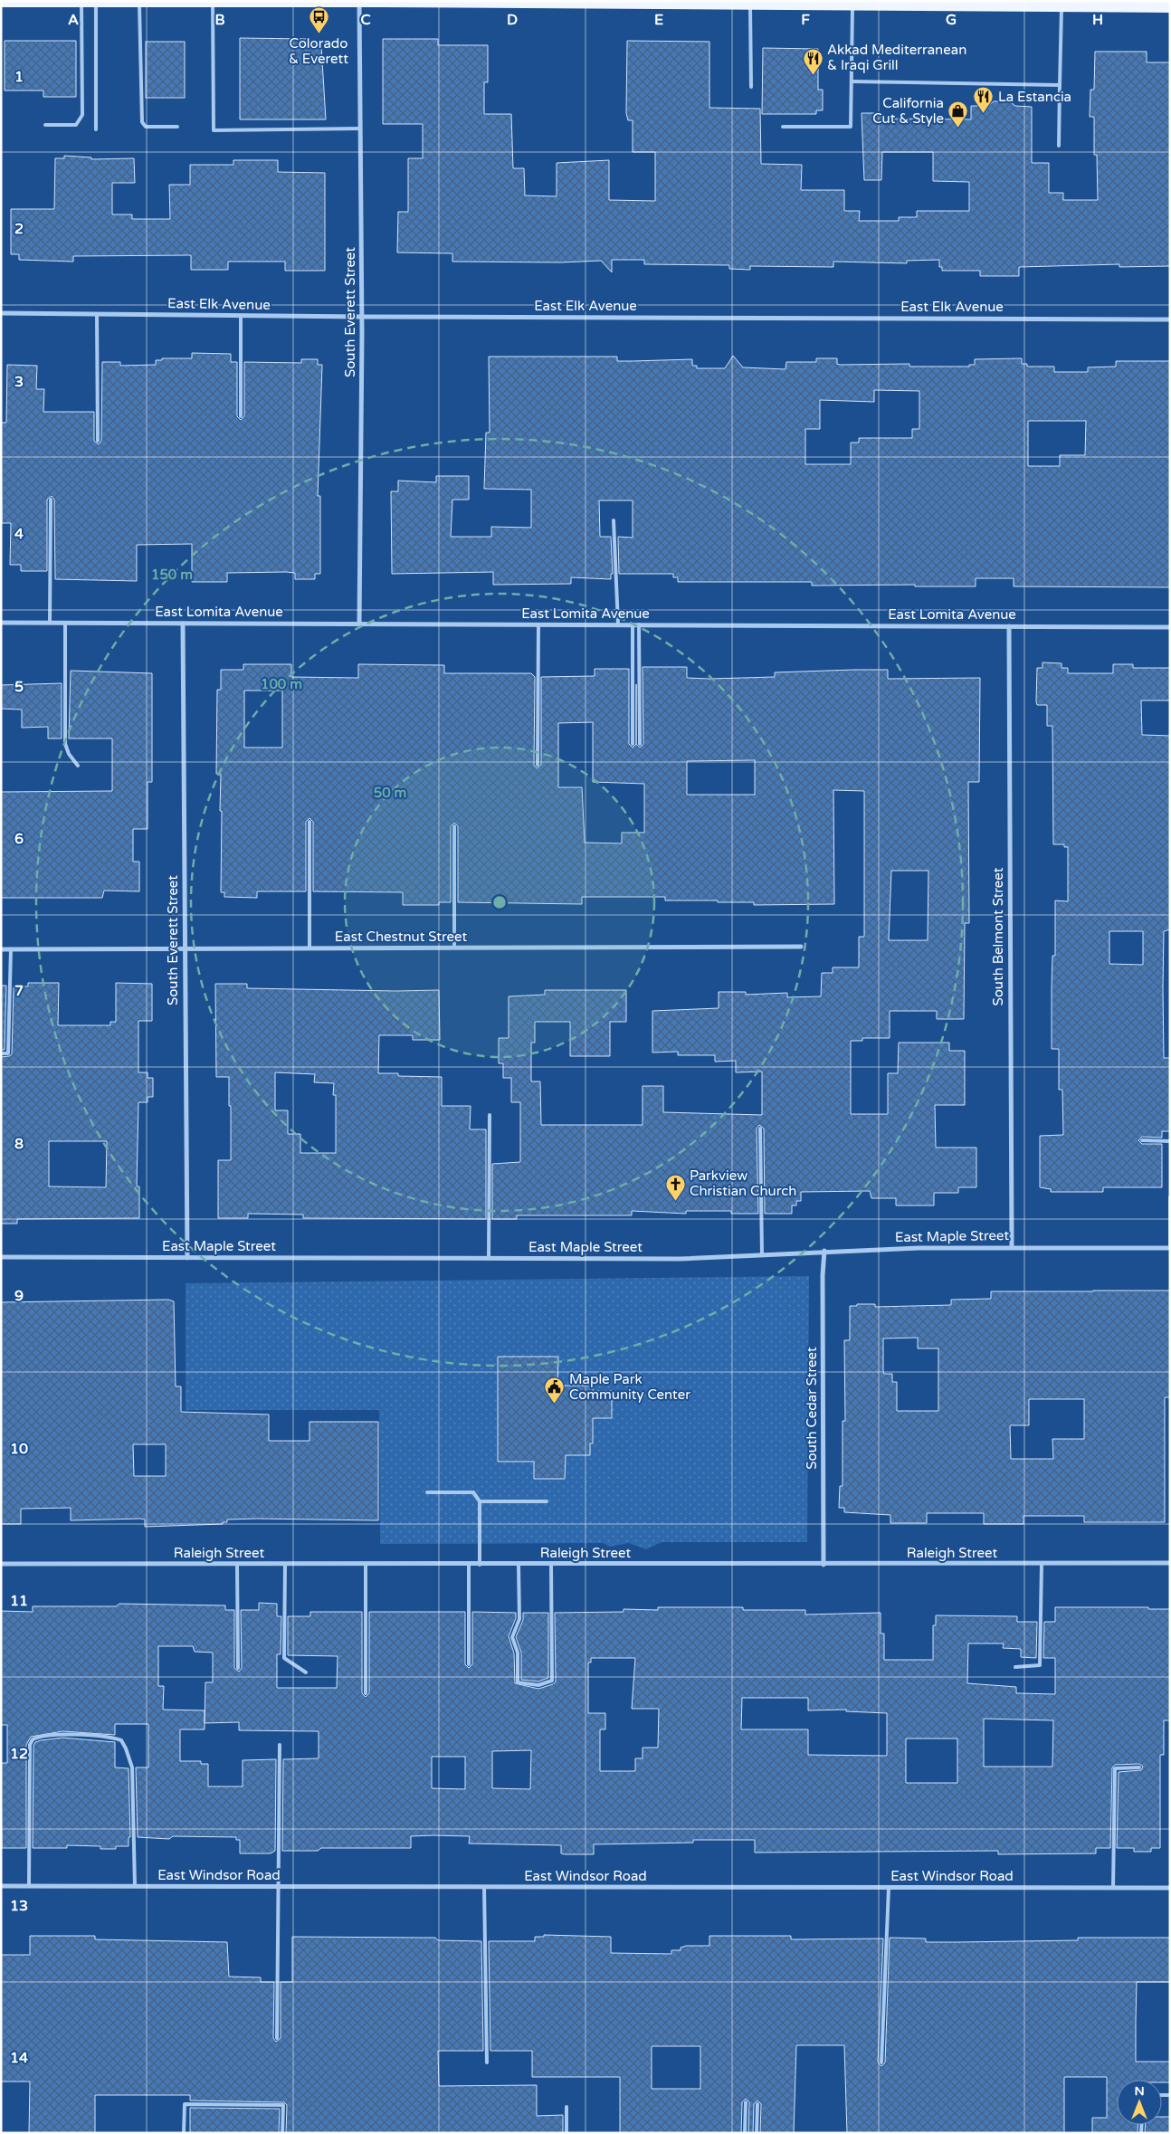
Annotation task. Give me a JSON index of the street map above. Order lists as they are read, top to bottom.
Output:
{
  "streets": {
    "street": [
      "East Elk Avenue",
      "South Everett Street",
      "East Lomita Avenue",
      "East Chestnut Street",
      "South Belmont Street",
      "East Maple Street",
      "South Cedar Street",
      "Raleigh Street",
      "East Windsor Road"
    ]
  },
  "crossings": [
    ["East Elk Avenue", "South Everett Street"],
    ["South Everett Street", "East Lomita Avenue"],
    ["South Everett Street", "East Chestnut Street"],
    ["South Everett Street", "East Maple Street"],
    ["East Lomita Avenue", "South Belmont Street"],
    ["South Belmont Street", "East Maple Street"],
    ["East Maple Street", "South Cedar Street"],
    ["South Cedar Street", "Raleigh Street"]
  ],
  "places": {
    "bus stop": ["Colorado & Everett"],
    "restaurant": ["Akkad Mediterranean & Iraqi Grill", "La Estancia"],
    "shop": ["California Cut & Style"],
    "church": ["Parkview Christian Church"],
    "public building": ["Maple Park Community Center"]
  },
  "north": "top",
  "grid": {
    "columns": [
      "A",
      "B",
      "C",
      "D",
      "E",
      "F",
      "G",
      "H"
    ],
    "rows": [
      "1",
      "2",
      "3",
      "4",
      "5",
      "6",
      "7",
      "8",
      "9",
      "10",
      "11",
      "12",
      "13",
      "14"
    ]
  },
  "rings": ["150 m", "100 m", "50 m"]
}
